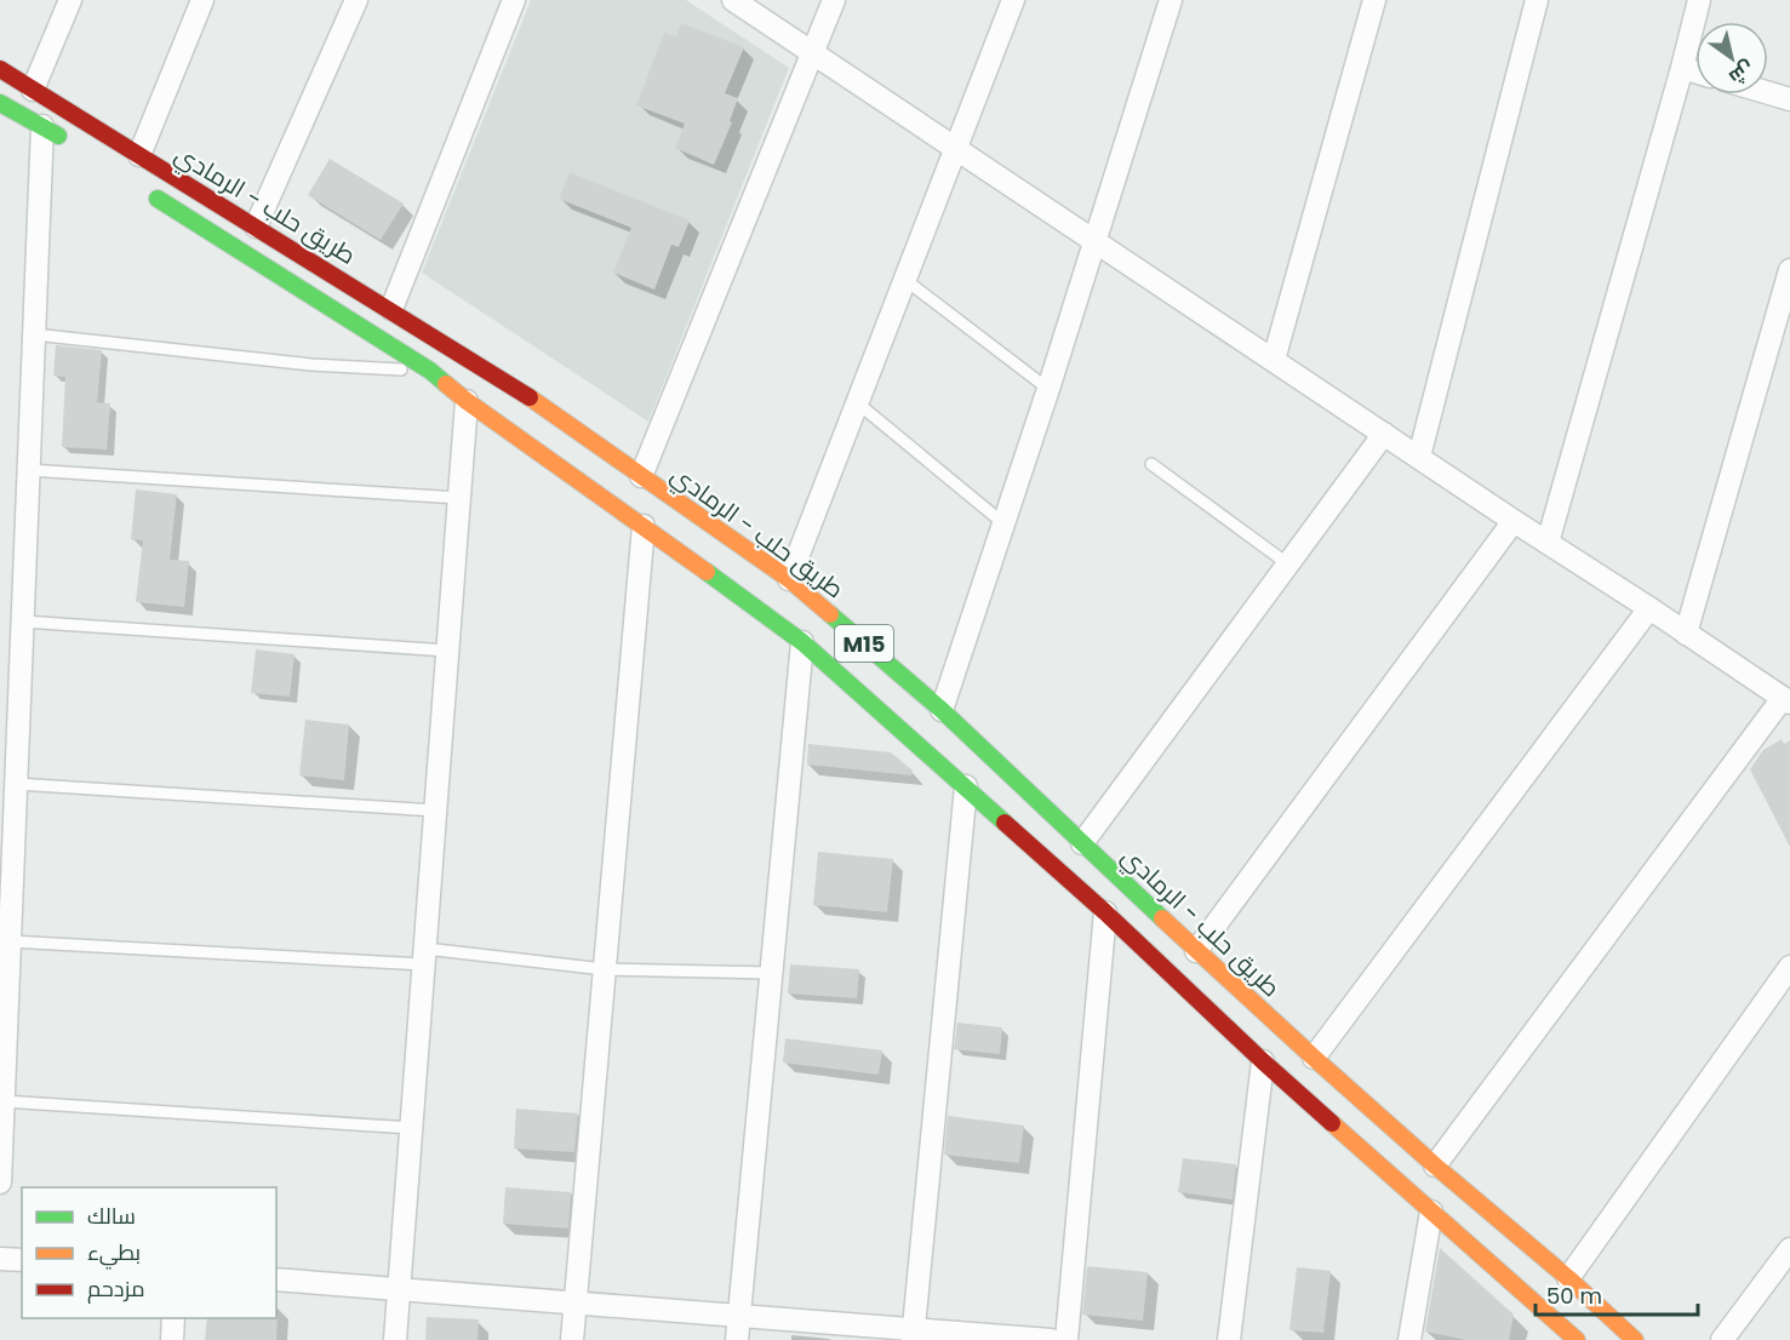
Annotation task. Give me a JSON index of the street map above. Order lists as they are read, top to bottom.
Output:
{
  "streets": {
    "highway": ["طريق حلب - الرمادي", "M15"]
  },
  "legend": ["سالك", "بطيء", "مزدحم"],
  "scale_bar": "50 m",
  "north": "bottom right"
}
